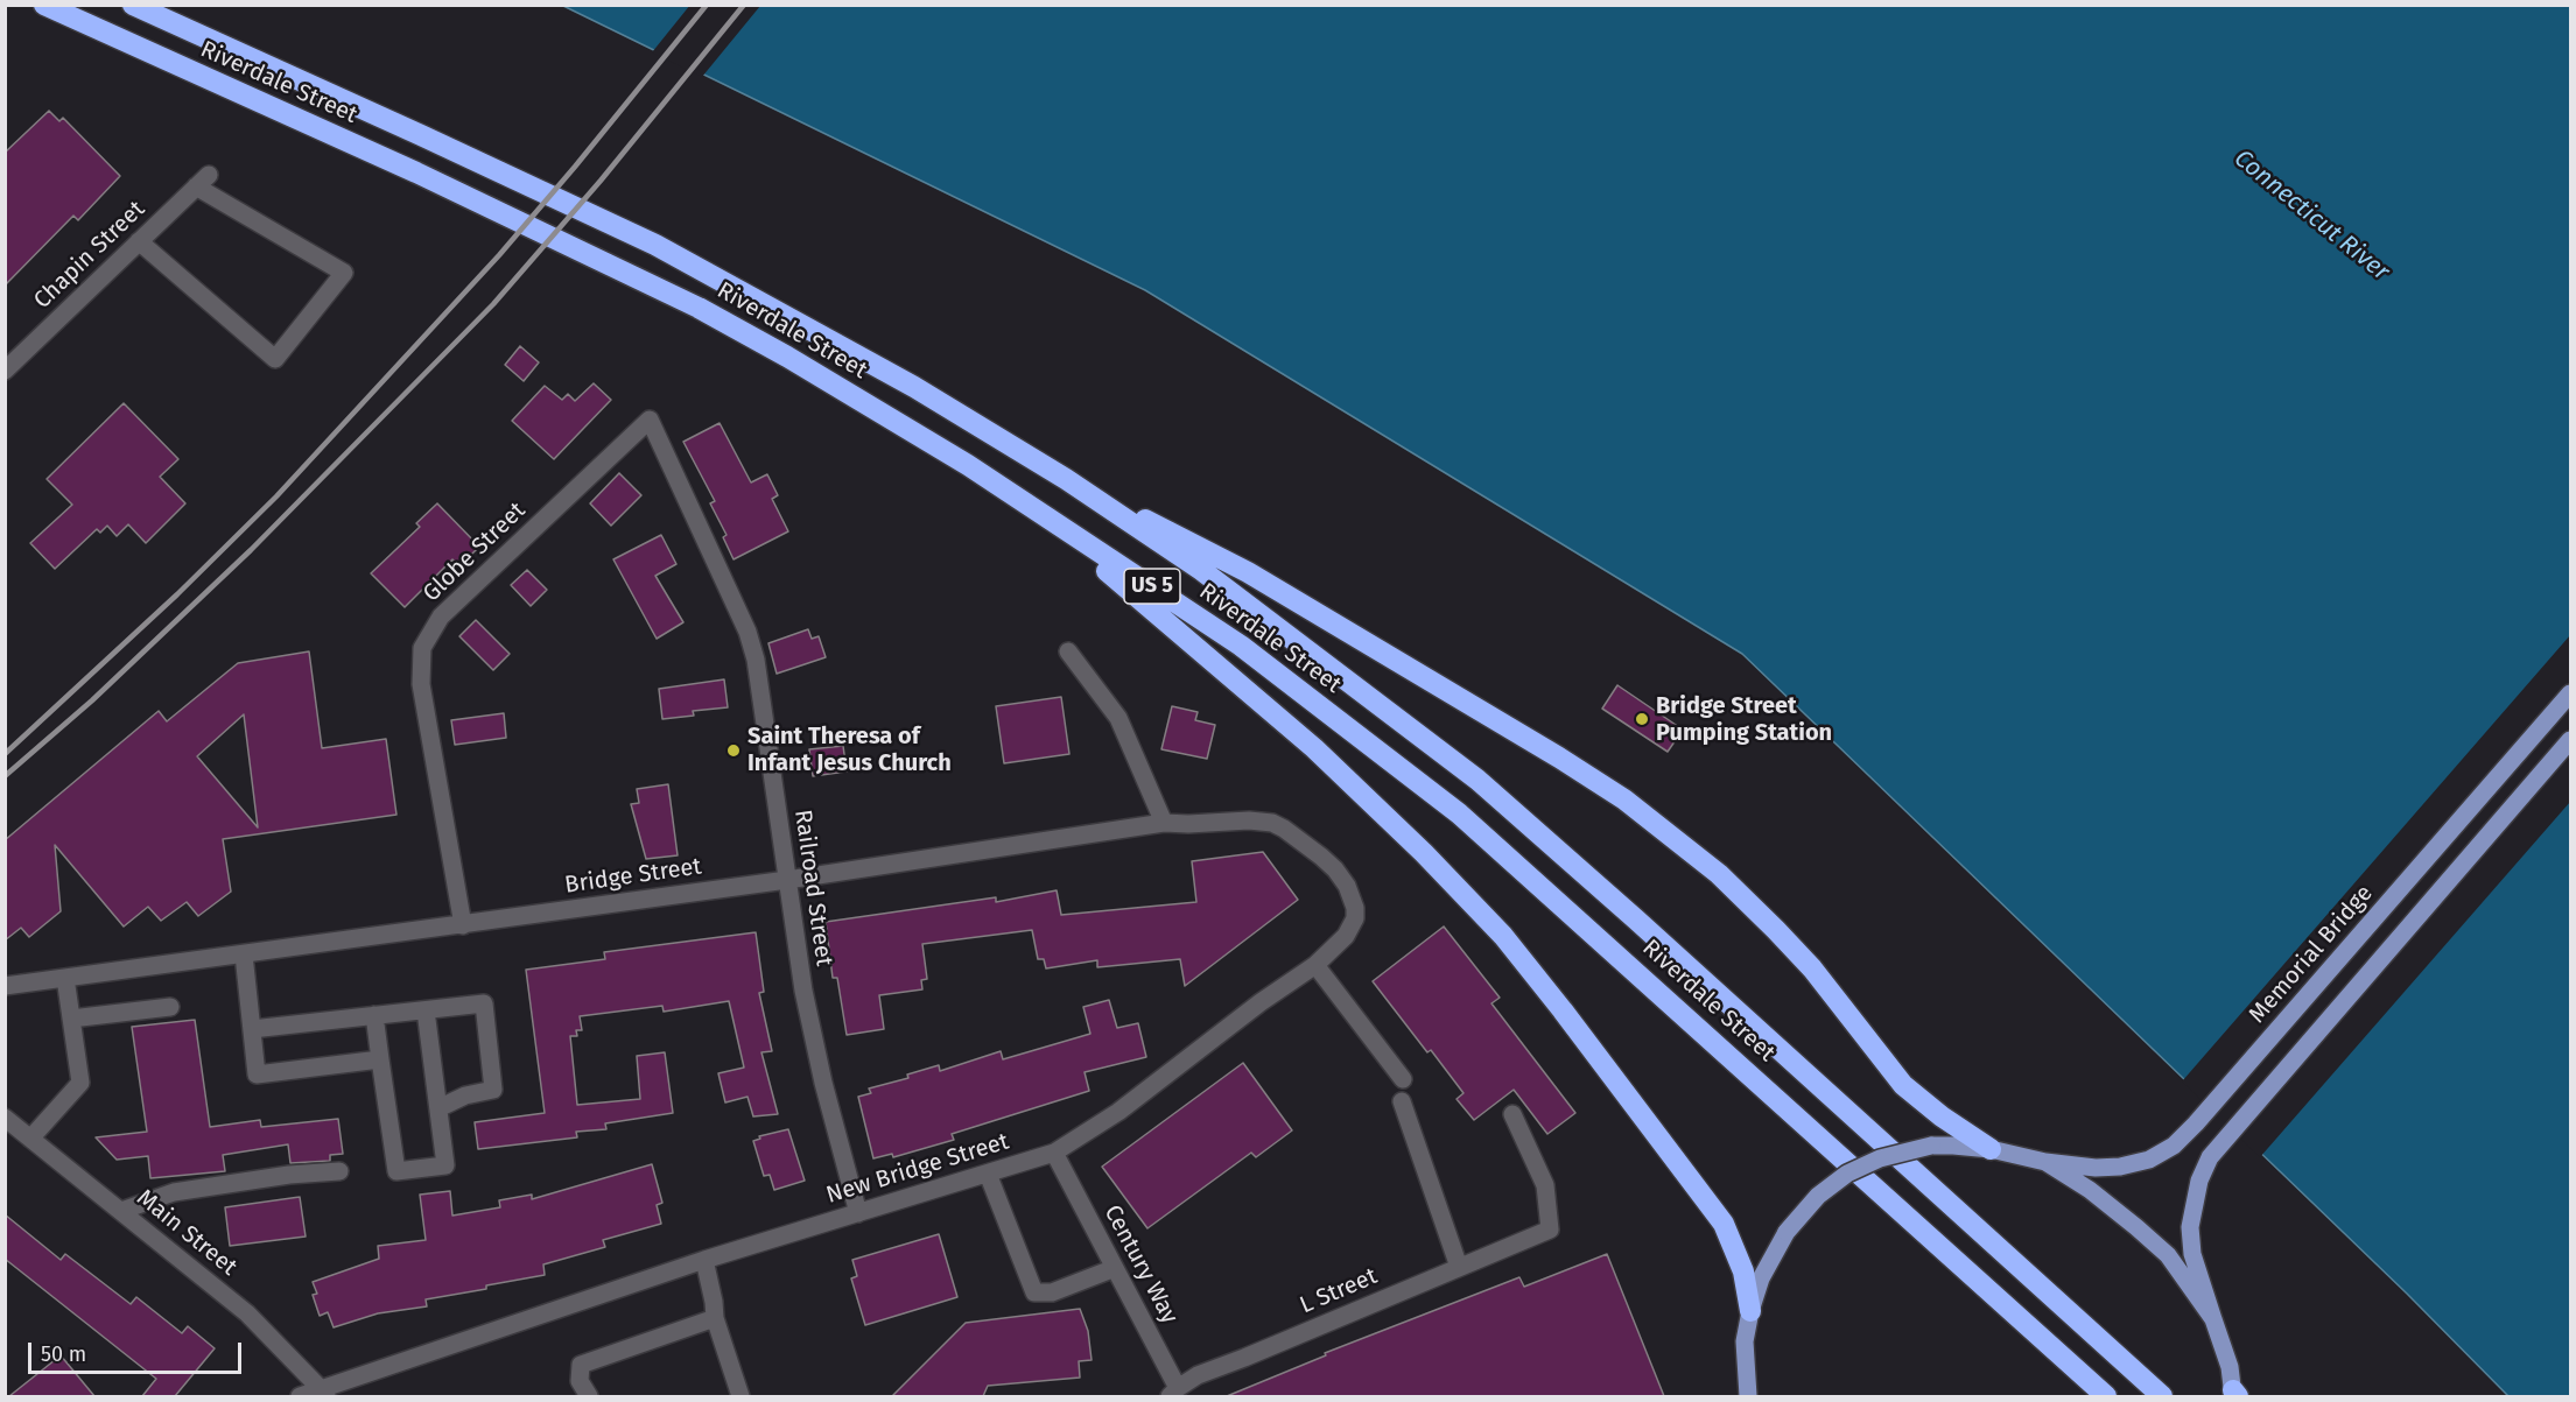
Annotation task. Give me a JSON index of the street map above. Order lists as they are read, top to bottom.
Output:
{
  "streets": {
    "highway": ["Riverdale Street", "US 5"],
    "main road": ["Memorial Bridge"],
    "street": [
      "Chapin Street",
      "Globe Street",
      "Bridge Street",
      "Railroad Street",
      "New Bridge Street",
      "Main Street",
      "Century Way",
      "L Street"
    ]
  },
  "crossings": [
    ["Globe Street", "Bridge Street"],
    ["Globe Street", "Railroad Street"],
    ["Bridge Street", "Railroad Street"],
    ["Bridge Street", "New Bridge Street"],
    ["Railroad Street", "New Bridge Street"],
    ["New Bridge Street", "Main Street"],
    ["New Bridge Street", "Century Way"],
    ["Century Way", "L Street"]
  ],
  "water": ["Connecticut River"],
  "places": ["Bridge Street Pumping Station", "Saint Theresa of Infant Jesus Church"],
  "scale_bar": "50 m"
}
